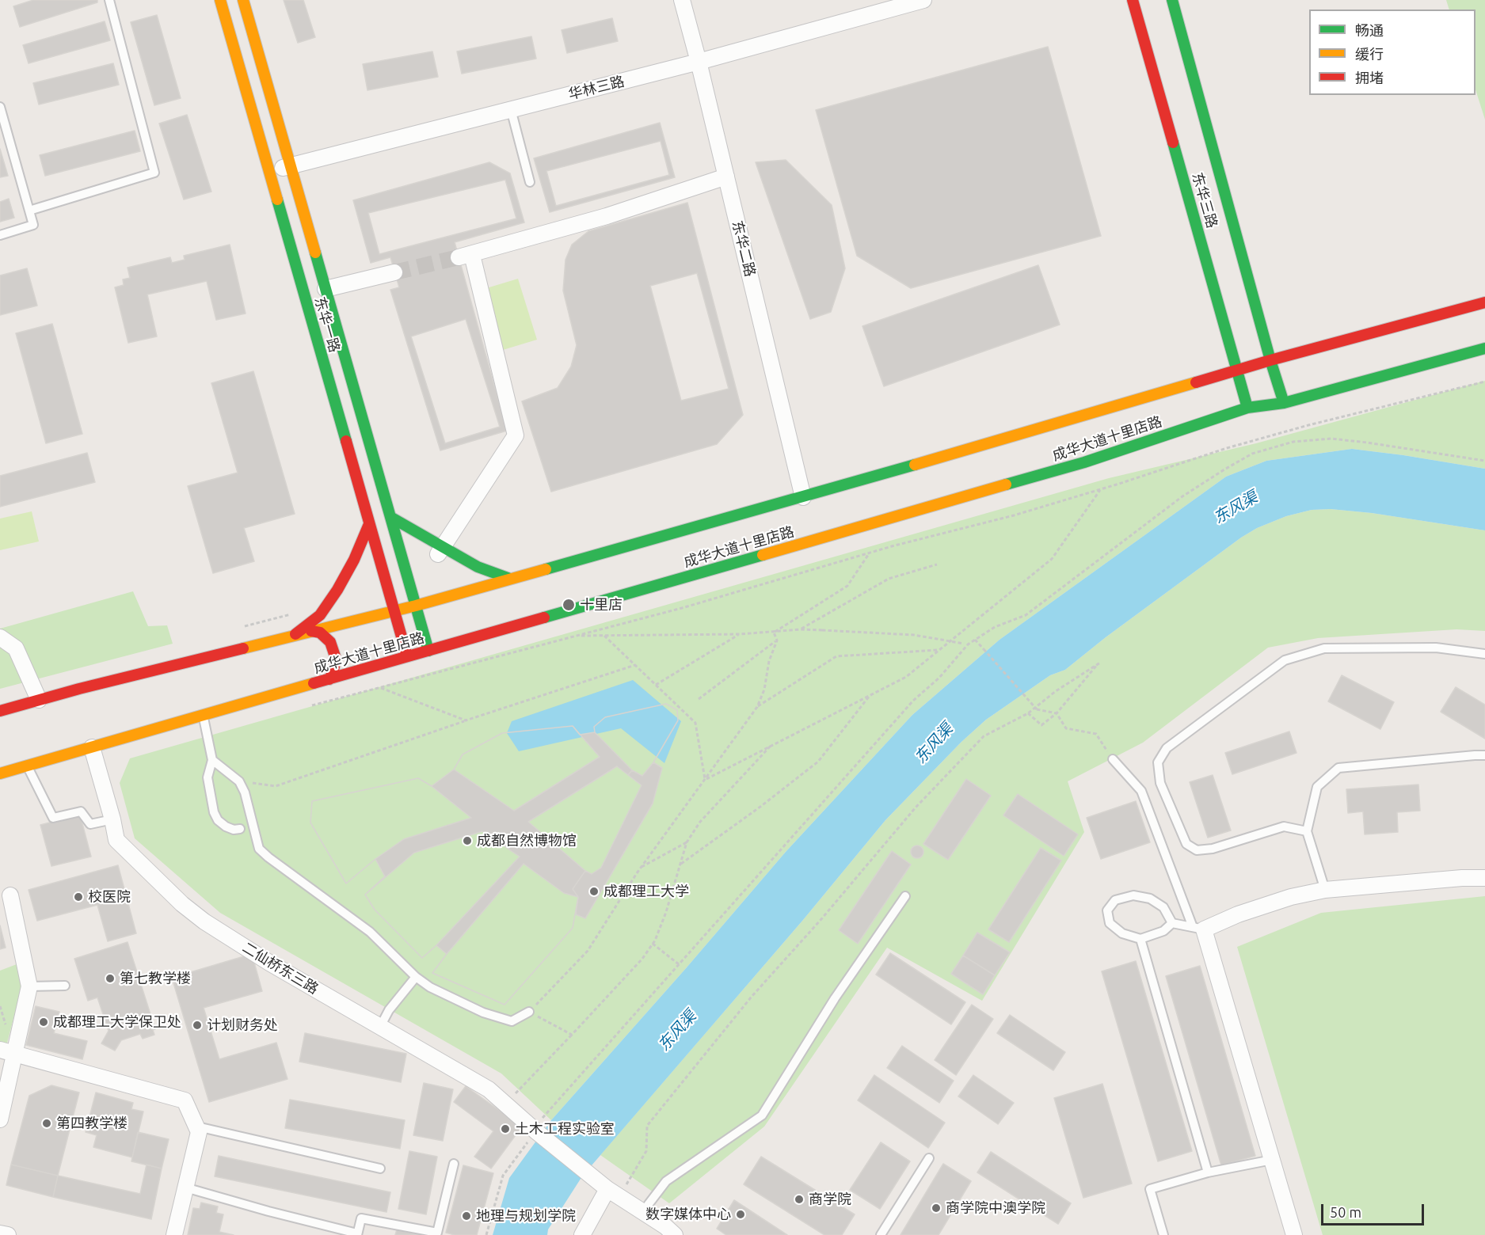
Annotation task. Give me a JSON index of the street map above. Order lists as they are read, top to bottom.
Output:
{
  "streets": {
    "main road": ["东华三路", "东华一路", "成华大道十里店路"],
    "street": ["华林三路", "东华二路", "二仙桥东三路"]
  },
  "crossings": [
    ["华林三路", "东华二路"],
    ["华林三路", "东华一路"],
    ["东华三路", "成华大道十里店路"],
    ["东华二路", "成华大道十里店路"],
    ["东华一路", "成华大道十里店路"],
    ["成华大道十里店路", "二仙桥东三路"]
  ],
  "water": ["东风渠"],
  "places": [
    "十里店",
    "成都自然博物馆",
    "成都理工大学",
    "校医院",
    "第七教学楼",
    "成都理工大学保卫处",
    "计划财务处",
    "第四教学楼",
    "土木工程实验室",
    "商学院",
    "商学院中澳学院",
    "数字媒体中心",
    "地理与规划学院"
  ],
  "legend": ["畅通", "缓行", "拥堵"],
  "scale_bar": "50 m"
}
